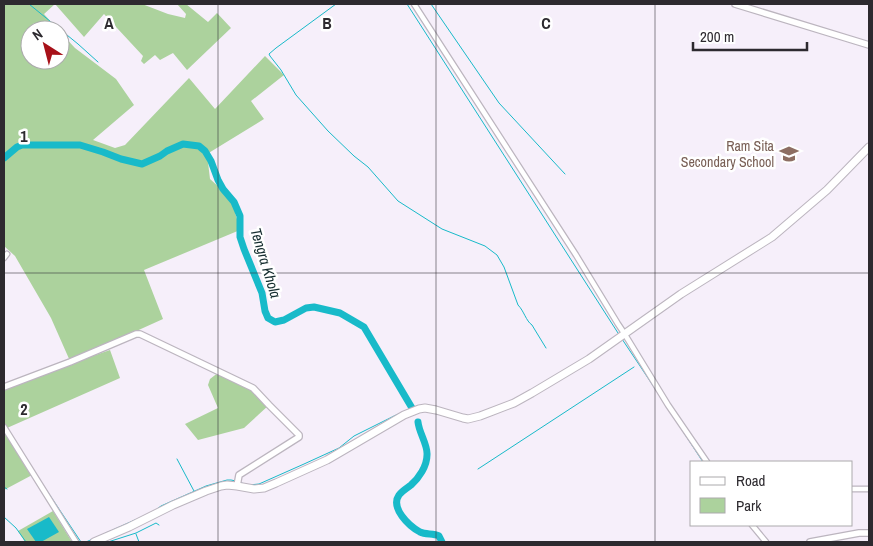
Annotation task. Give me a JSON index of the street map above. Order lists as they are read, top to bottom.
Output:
{
  "water": ["Tengra Khola"],
  "places": {
    "school or university": ["Ram Sita Secondary School"]
  },
  "legend": ["Road", "Park"],
  "scale_bar": "200 m",
  "north": "top left",
  "grid": {
    "columns": ["A", "B", "C"],
    "rows": ["1", "2"]
  }
}
